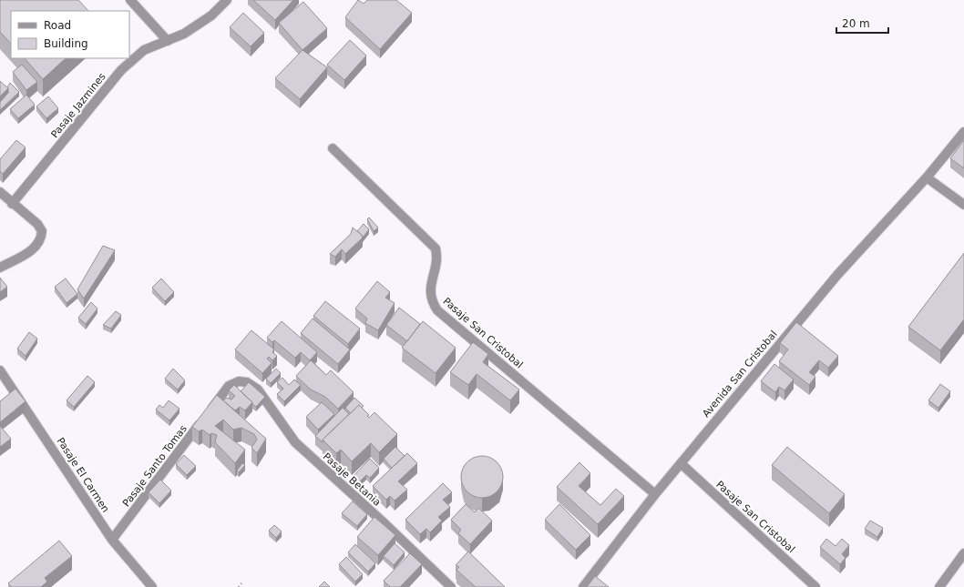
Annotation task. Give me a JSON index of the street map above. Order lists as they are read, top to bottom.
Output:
{
  "streets": {
    "street": [
      "Pasaje Jazmines",
      "Pasaje San Cristobal",
      "Avenida San Cristobal",
      "Pasaje Santo Tomas",
      "Pasaje El Carmen",
      "Pasaje Betania"
    ]
  },
  "crossings": [
    ["Pasaje San Cristobal", "Avenida San Cristobal"],
    ["Pasaje Santo Tomas", "Pasaje El Carmen"],
    ["Pasaje Santo Tomas", "Pasaje Betania"]
  ],
  "legend": ["Road", "Building"],
  "scale_bar": "20 m"
}
